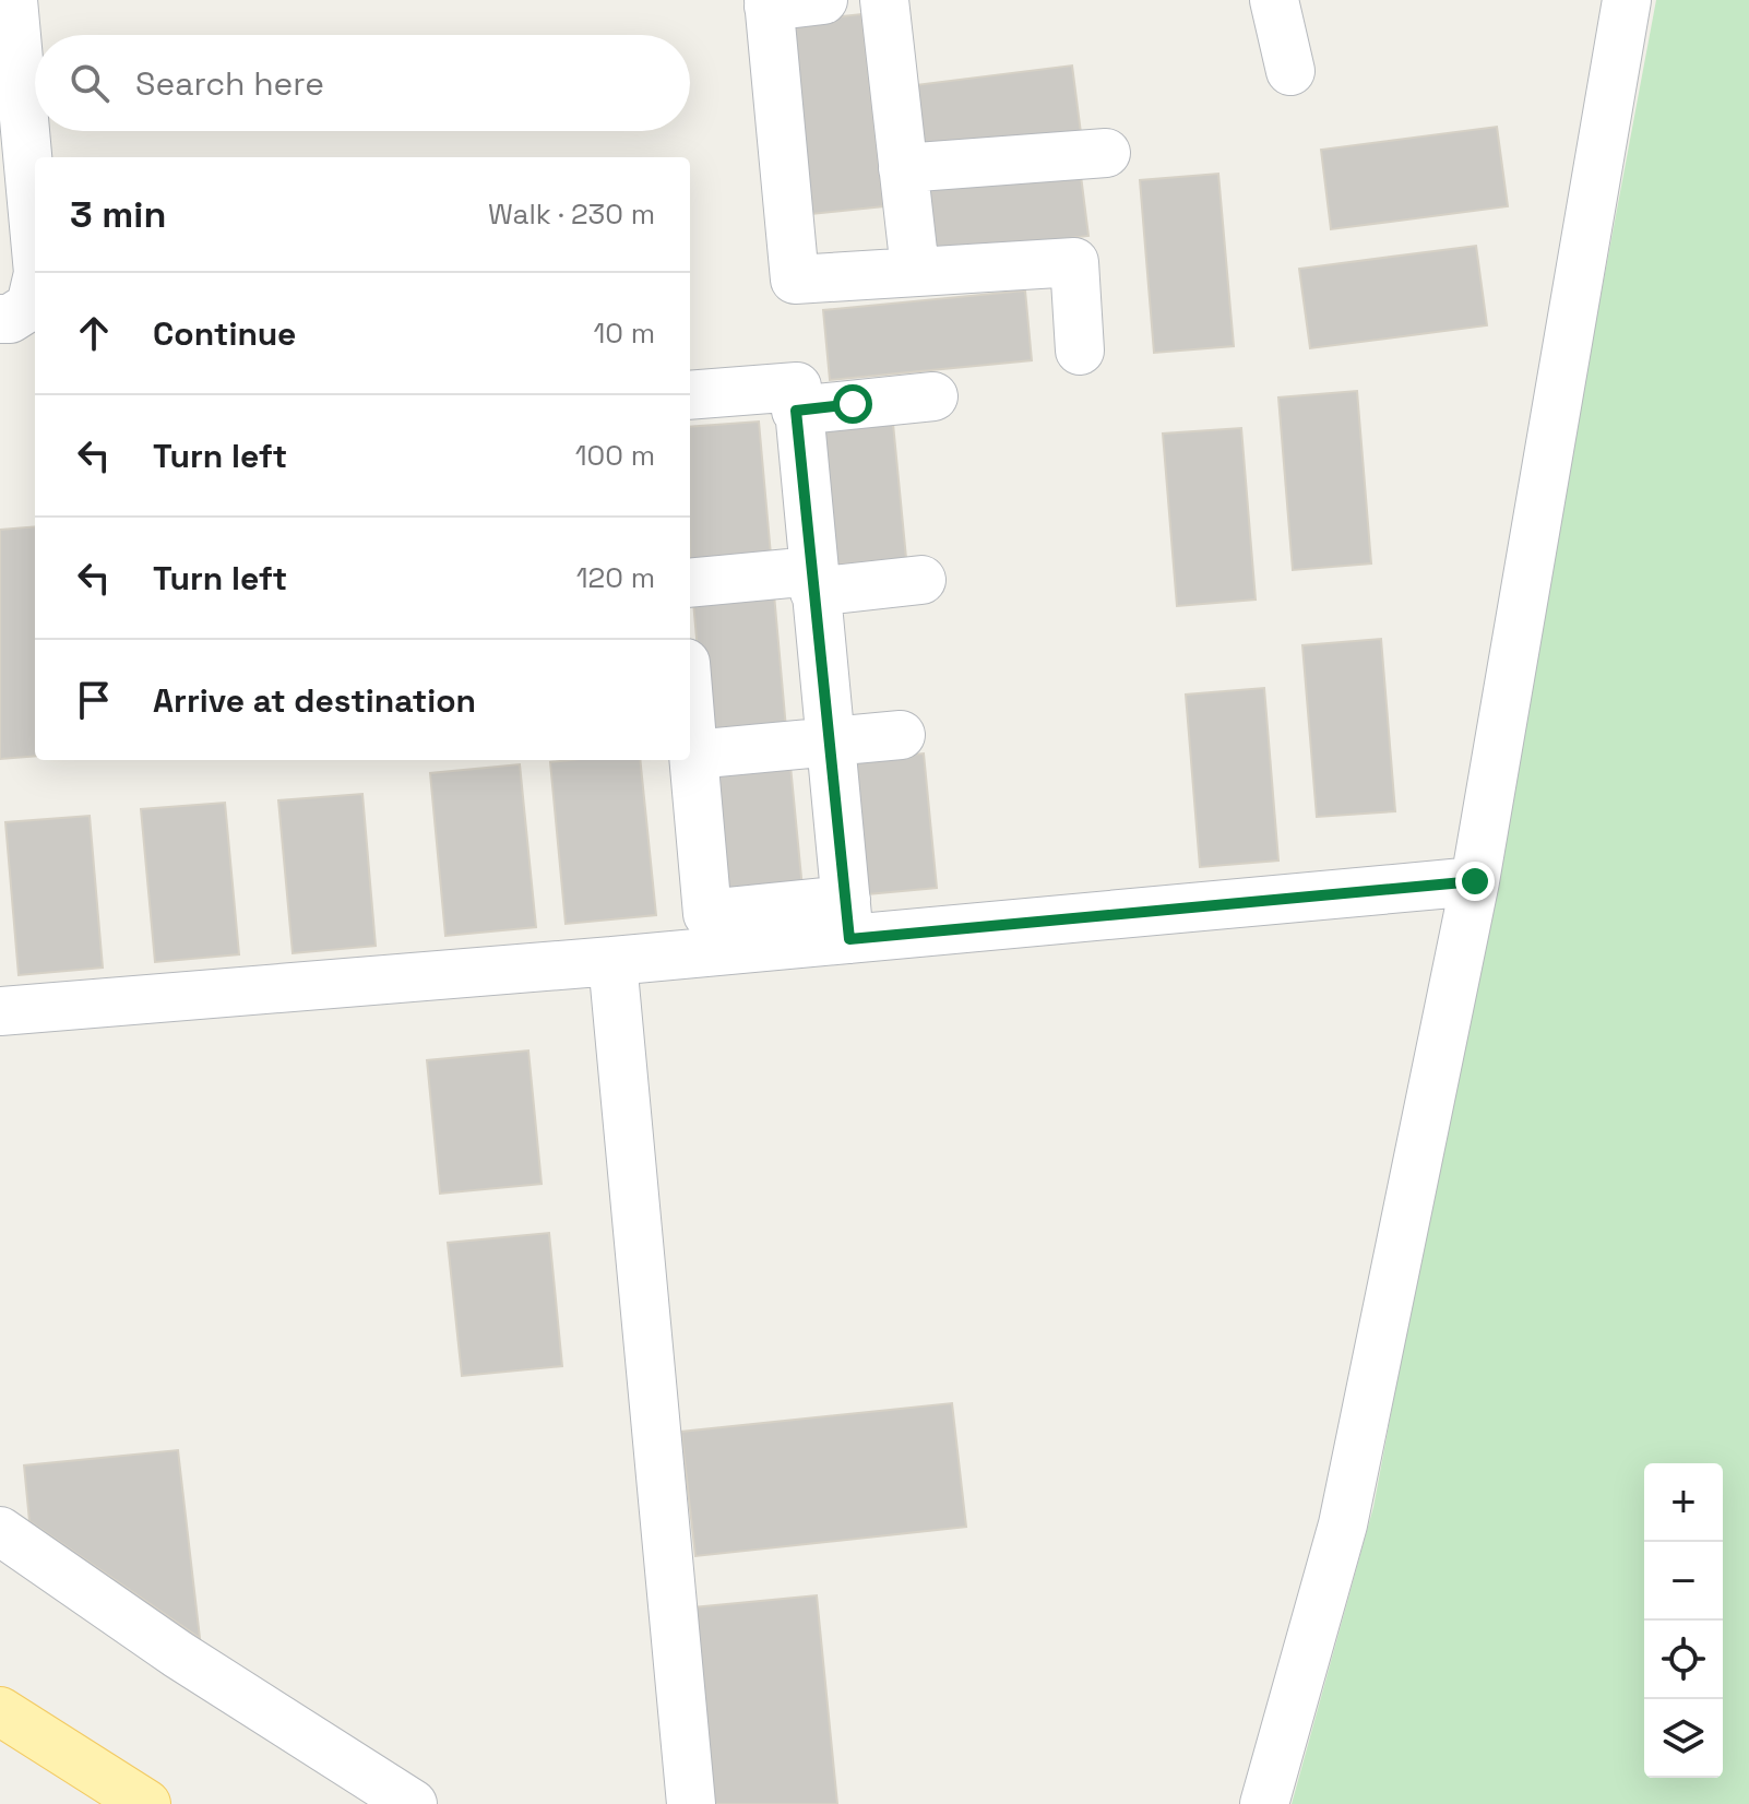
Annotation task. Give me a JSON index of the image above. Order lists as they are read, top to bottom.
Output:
{
  "page": {
    "search": "Search here",
    "heading": ["3 min", "Walk · 230 m"],
    "list": [
      ["Continue", "10 m"],
      ["Turn left", "100 m"],
      ["Turn left", "120 m"],
      "Arrive at destination"
    ],
    "map_buttons": ["+", "−"]
  }
}
